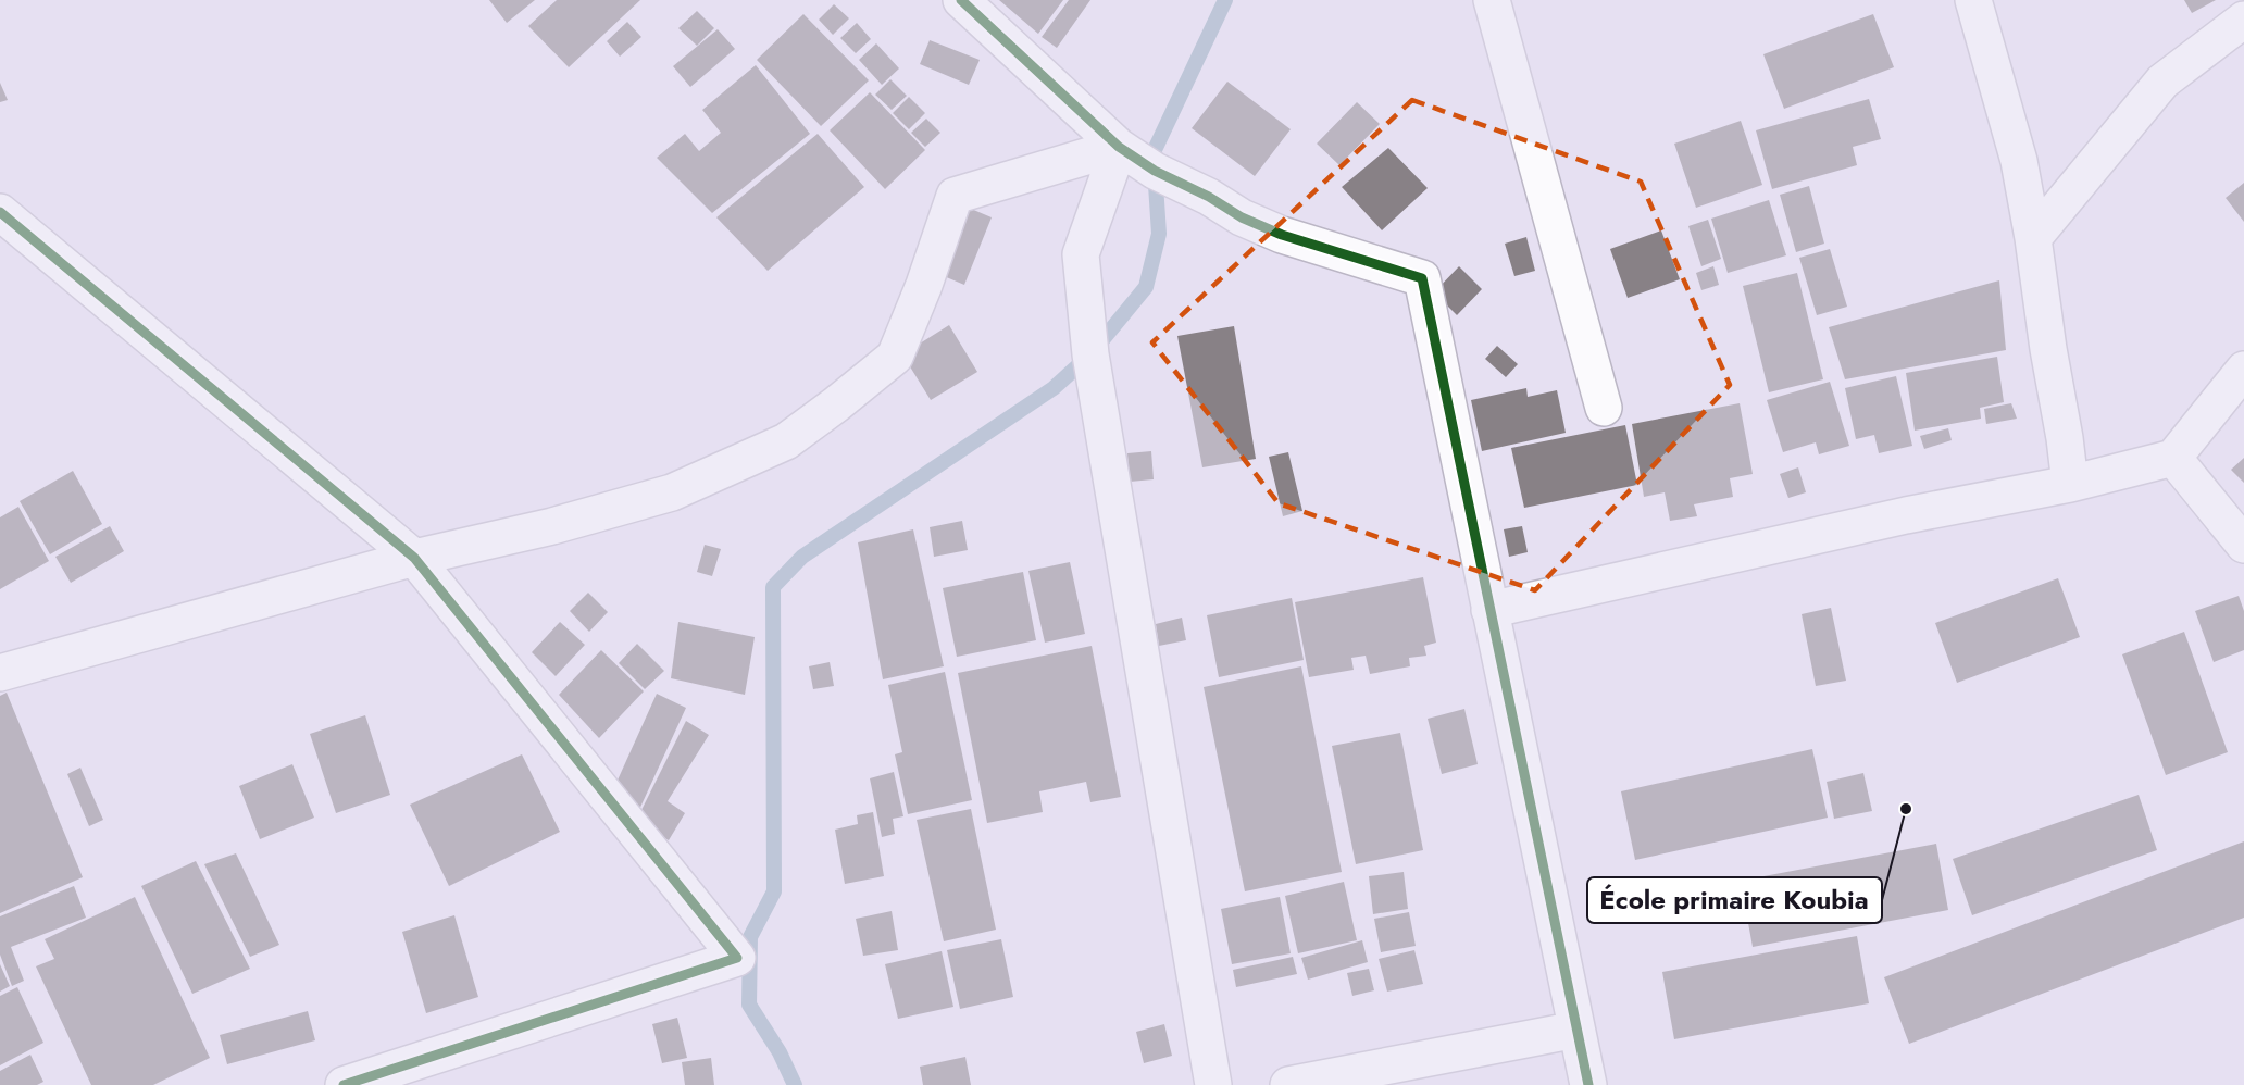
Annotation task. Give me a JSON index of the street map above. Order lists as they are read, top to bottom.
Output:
{
  "places": ["École primaire Koubia"]
}
